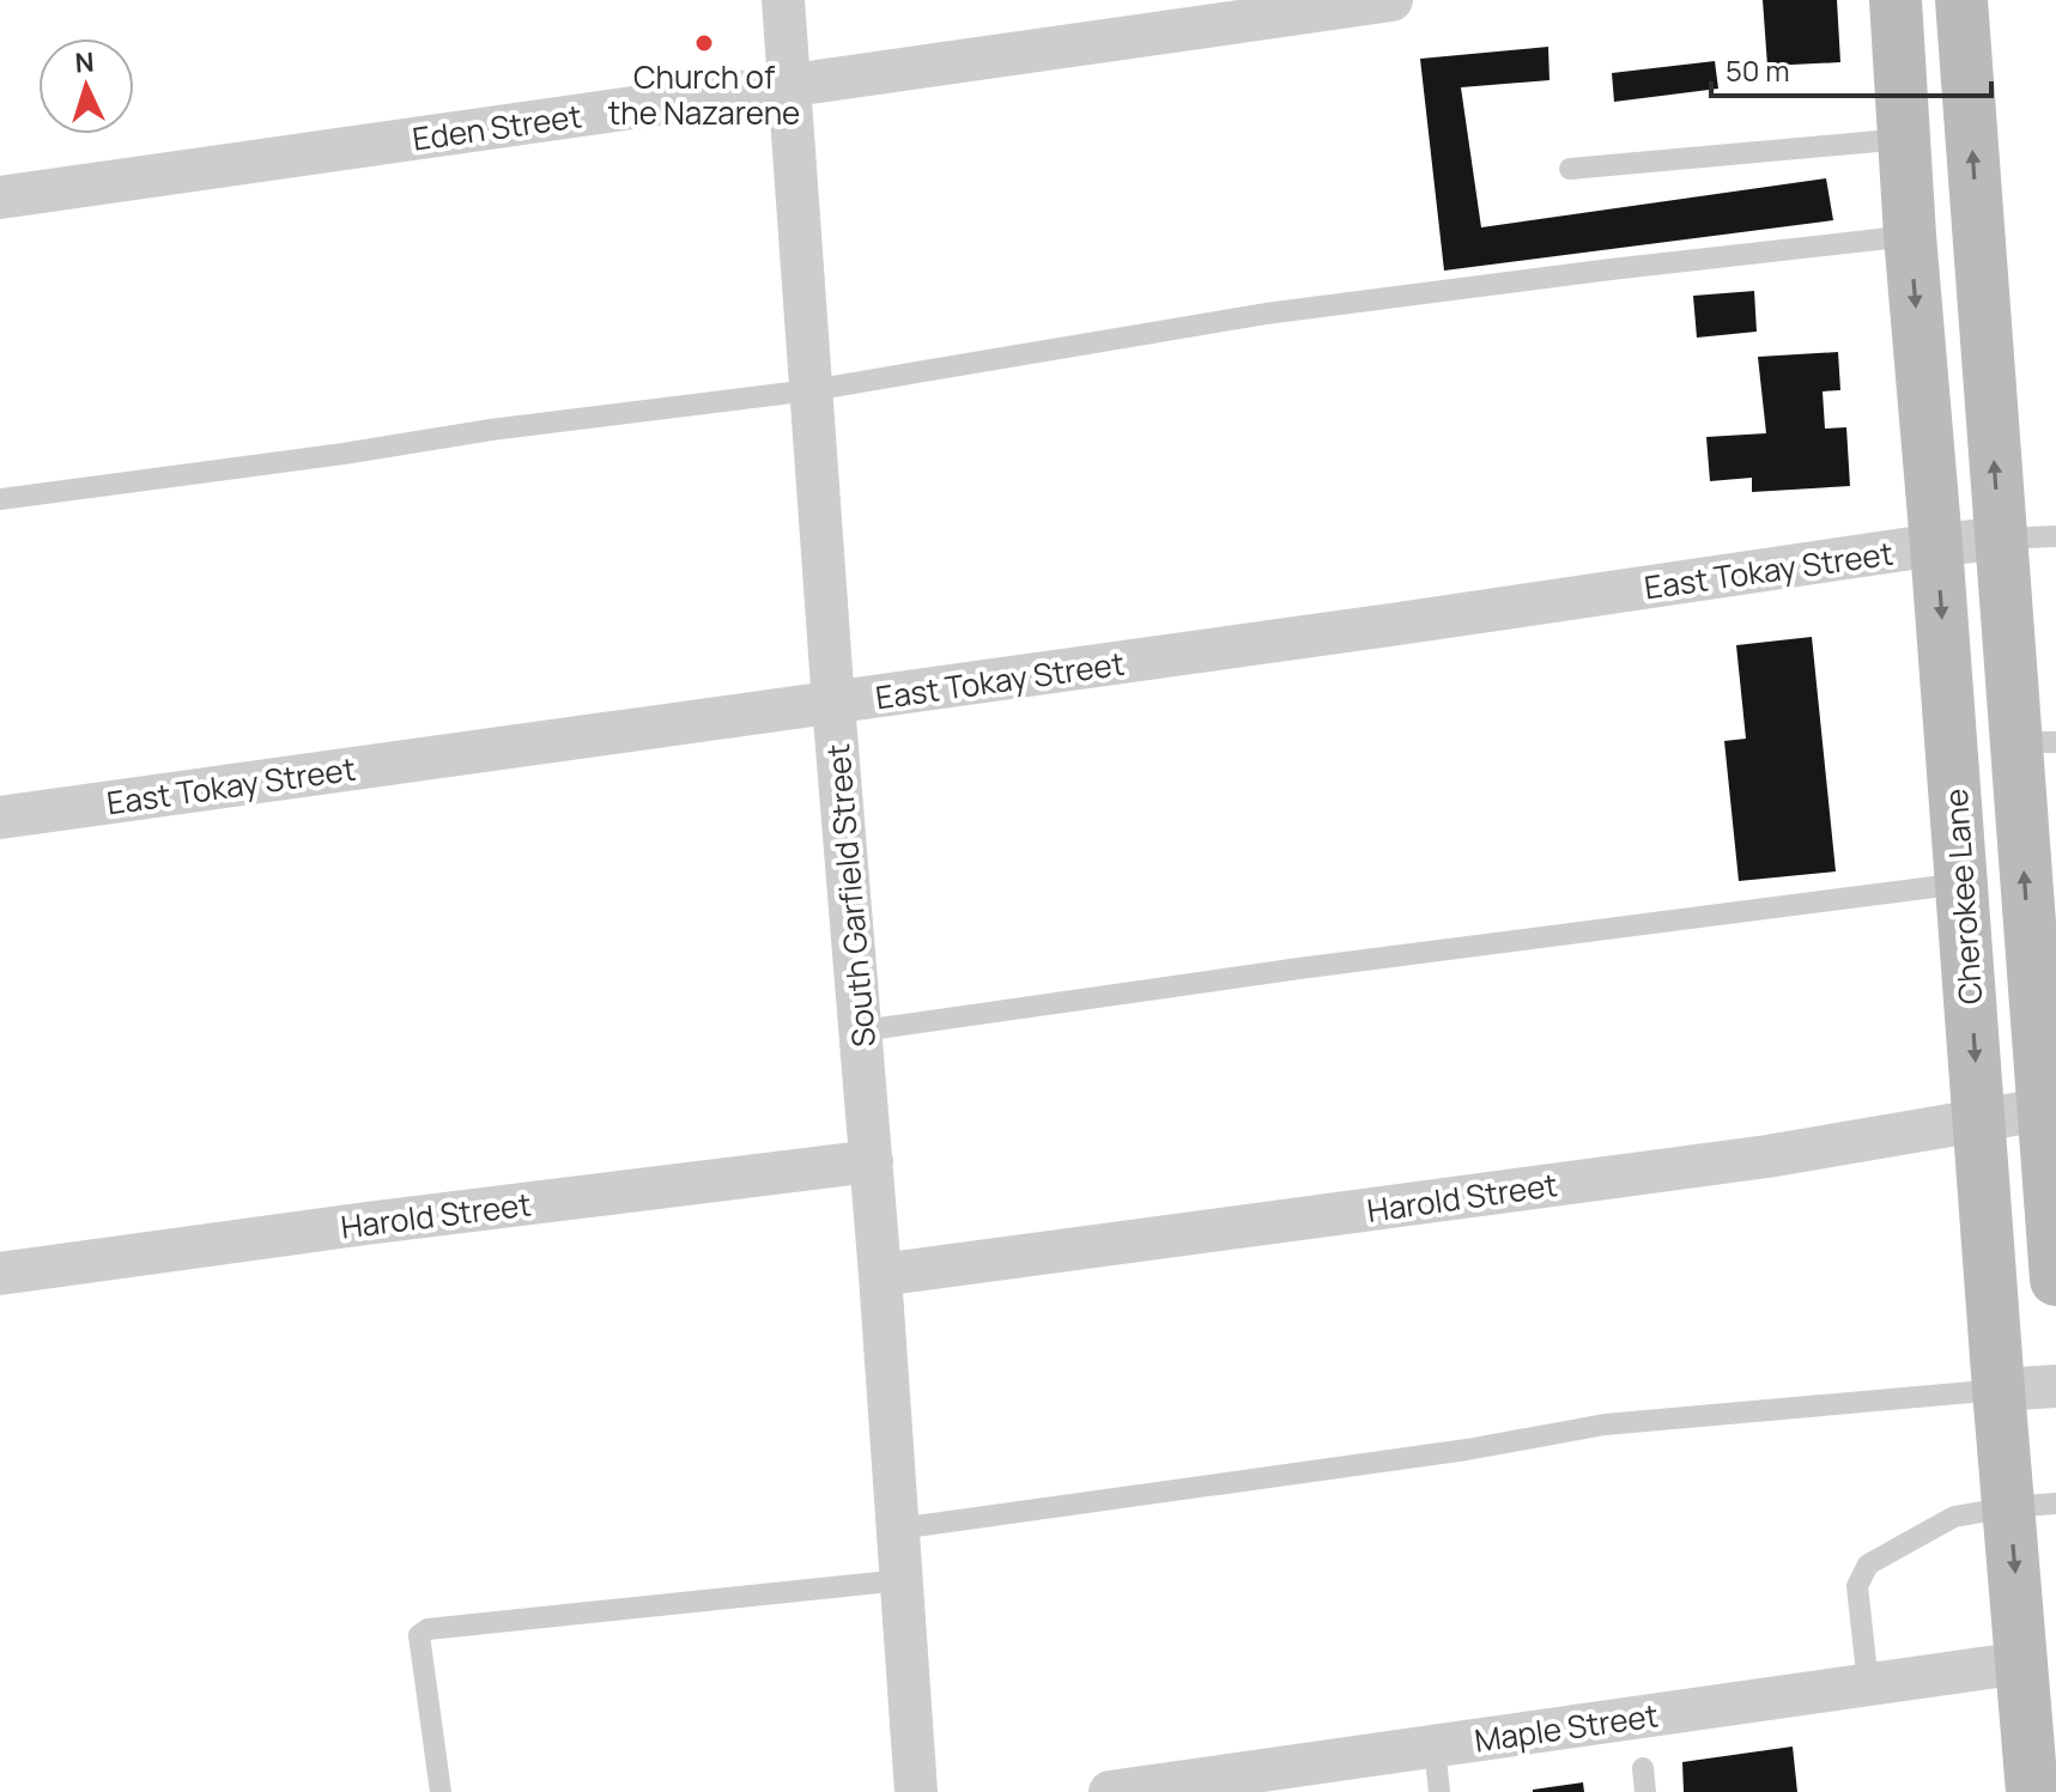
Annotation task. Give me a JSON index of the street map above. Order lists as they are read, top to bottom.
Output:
{
  "streets": {
    "main road": ["Cherokee Lane"],
    "street": [
      "Eden Street",
      "East Tokay Street",
      "South Garfield Street",
      "Harold Street",
      "Maple Street"
    ]
  },
  "crossings": [
    ["Eden Street", "South Garfield Street"],
    ["East Tokay Street", "South Garfield Street"],
    ["East Tokay Street", "Cherokee Lane"],
    ["South Garfield Street", "Harold Street"],
    ["Cherokee Lane", "Harold Street"],
    ["Cherokee Lane", "Maple Street"]
  ],
  "places": ["Church of the Nazarene"],
  "scale_bar": "50 m",
  "north": "top"
}
